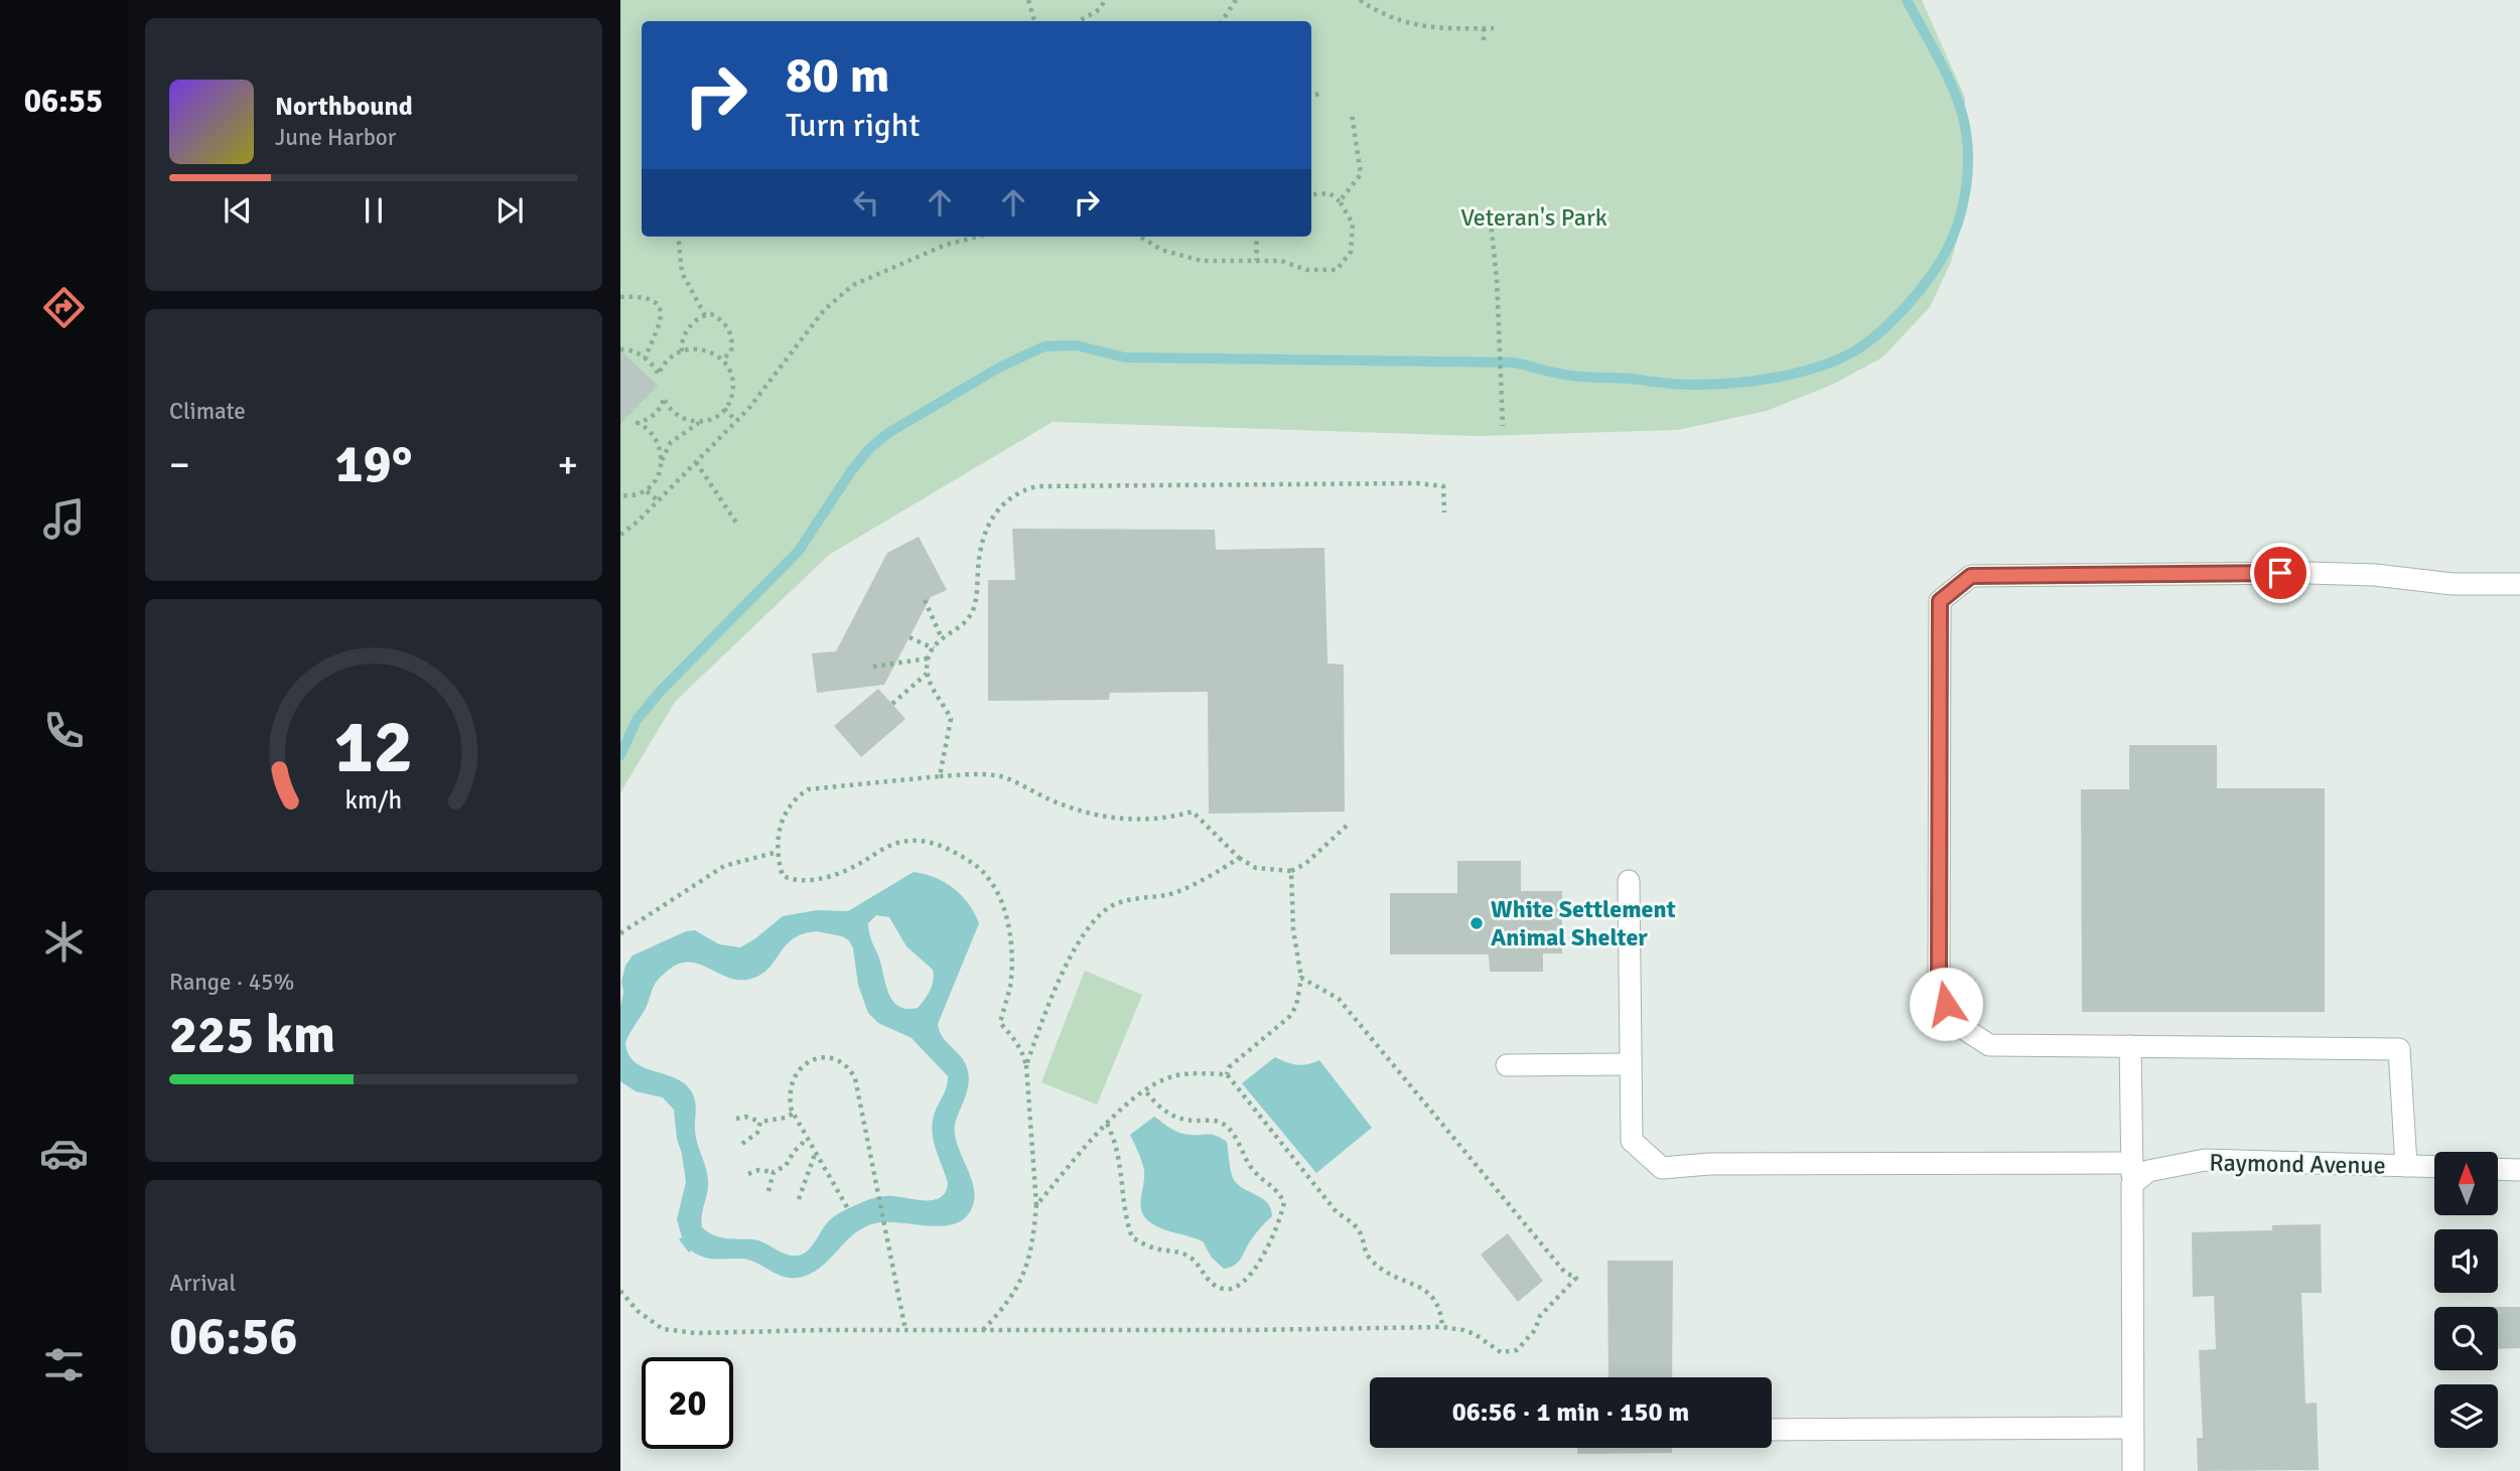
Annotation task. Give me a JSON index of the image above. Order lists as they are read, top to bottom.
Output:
{
  "streets": {
    "street": ["Raymond Avenue"]
  },
  "parks": ["Veteran's Park"],
  "places": ["White Settlement Animal Shelter"],
  "north": "top",
  "page": {
    "tabs": "06:55",
    "turn": ["80 m", "Turn right"],
    "song": ["Northbound", "June Harbor"],
    "tile": [
      "Climate",
      ["Range · 45%", "225 km"],
      ["Arrival", "06:56"]
    ],
    "heat": ["−", "19°", "+"],
    "limit": "20",
    "trip": "06:56 · 1 min · 150 m",
    "gauge": ["12", "km/h"]
  }
}
